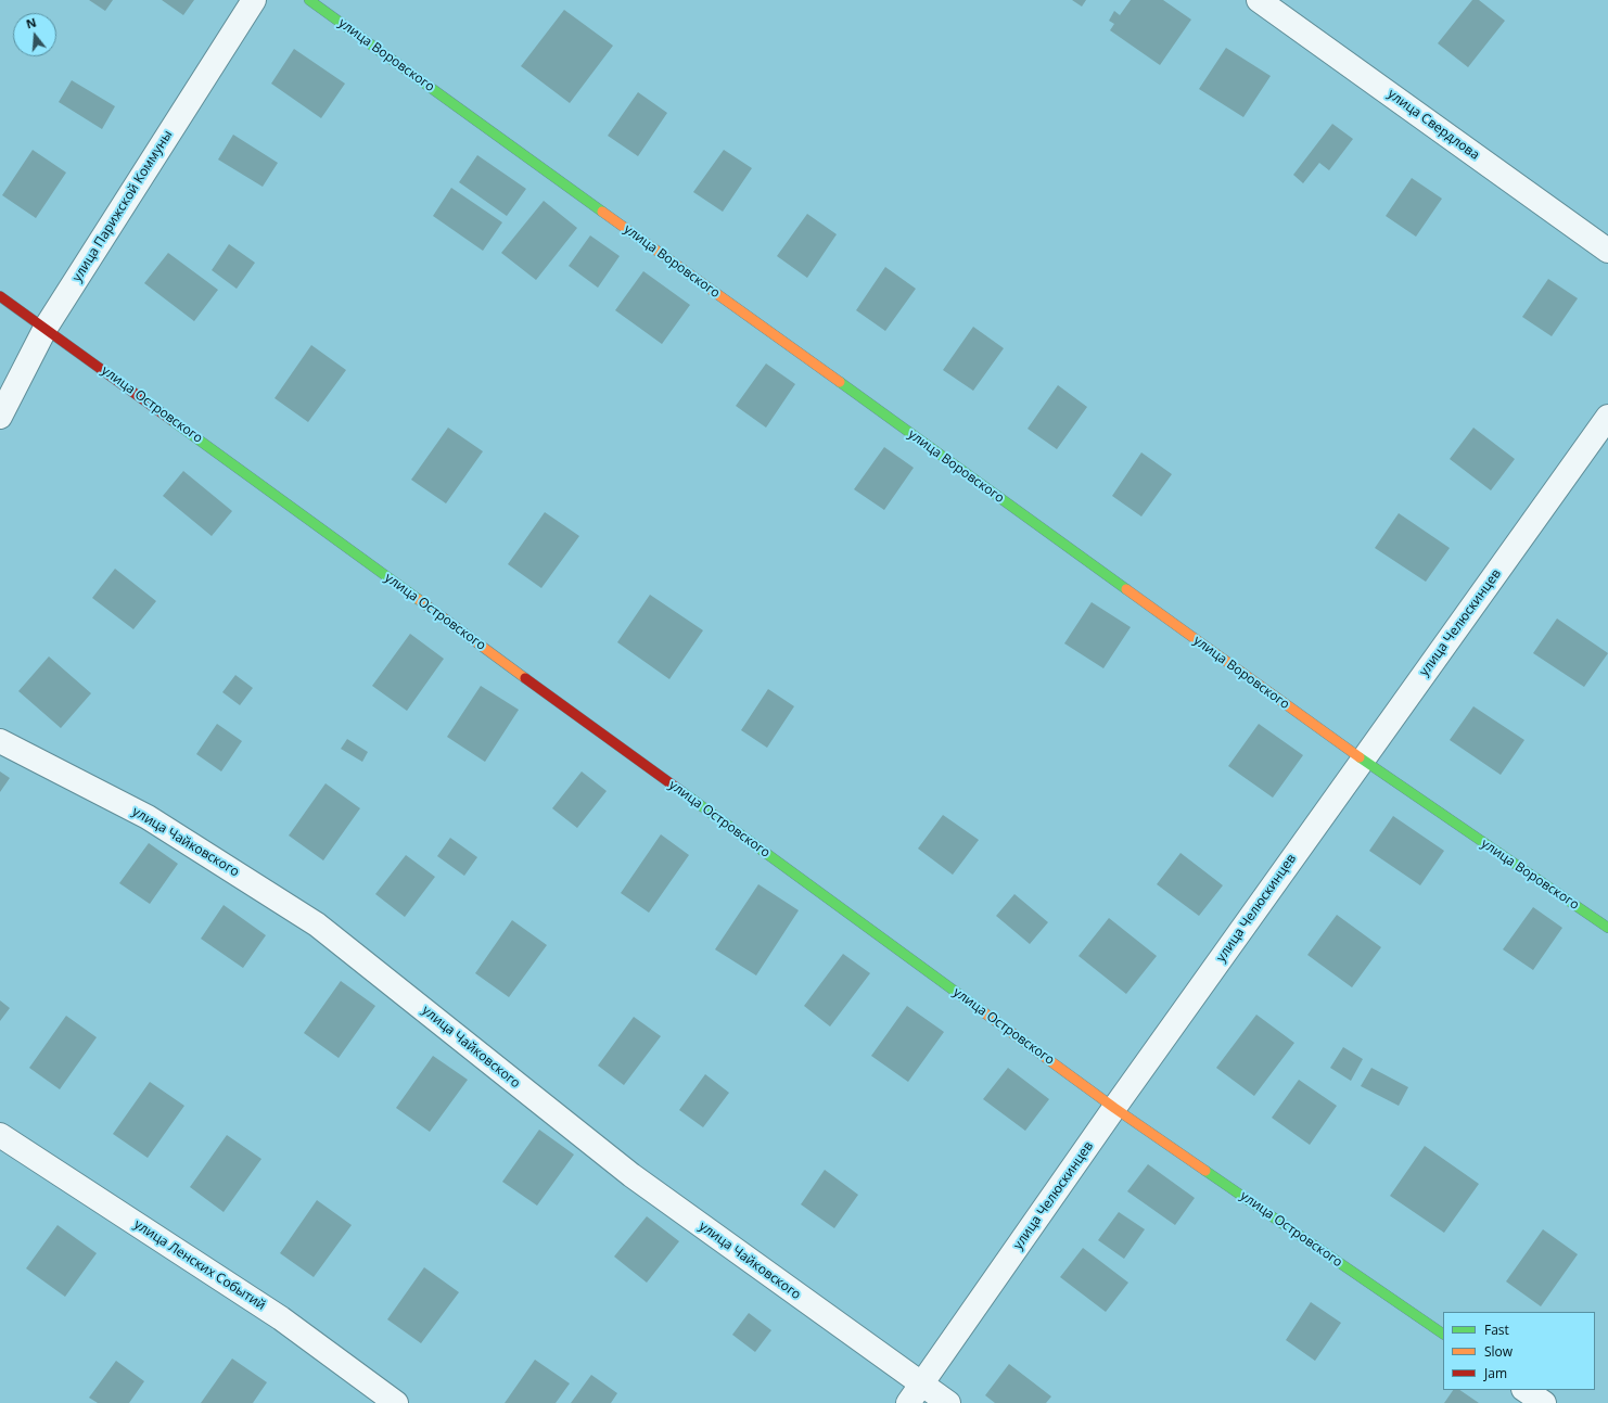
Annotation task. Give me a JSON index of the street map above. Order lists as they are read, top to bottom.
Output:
{
  "streets": {
    "street": [
      "улица Воровского",
      "улица Свердлова",
      "улица Парижской Коммуны",
      "улица Островского",
      "улица Челюскинцев",
      "улица Чайковского",
      "улица Ленских Событий"
    ]
  },
  "crossings": [
    ["улица Воровского", "улица Челюскинцев"],
    ["улица Парижской Коммуны", "улица Островского"],
    ["улица Островского", "улица Челюскинцев"],
    ["улица Челюскинцев", "улица Чайковского"]
  ],
  "legend": ["Fast", "Slow", "Jam"],
  "north": "top"
}
